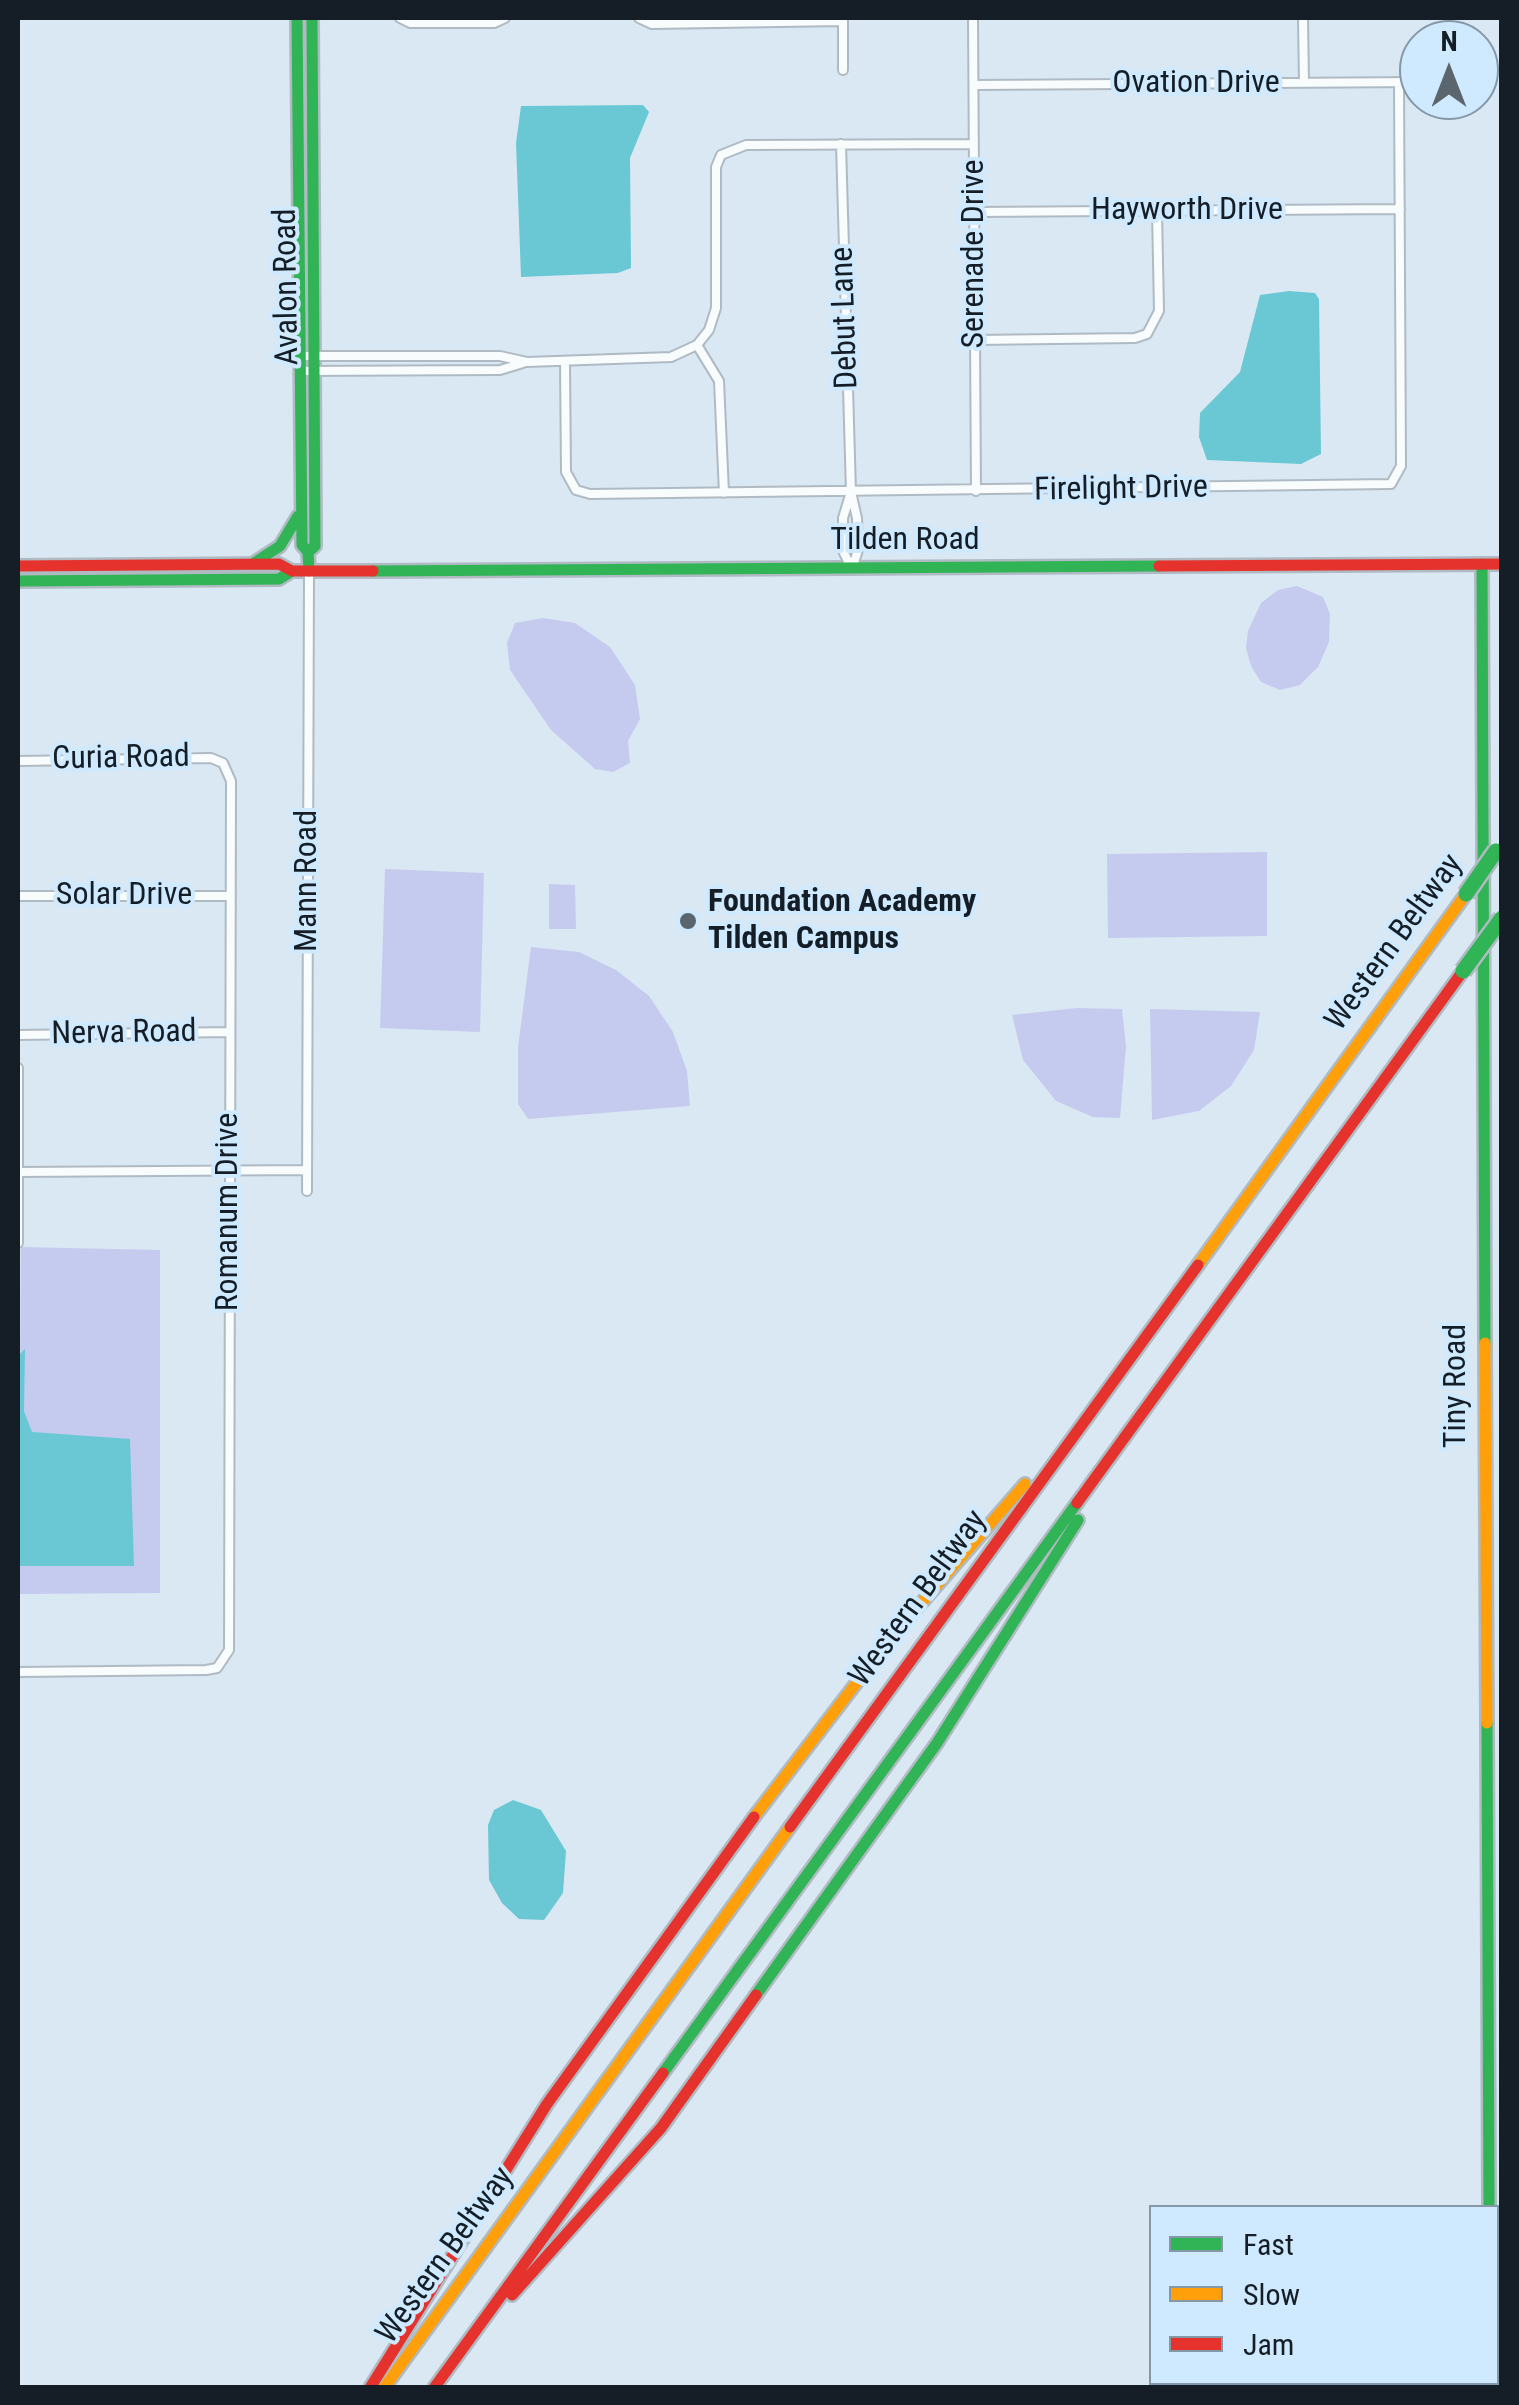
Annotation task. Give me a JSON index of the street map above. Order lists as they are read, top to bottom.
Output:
{
  "streets": {
    "main road": [
      "Avalon Road",
      "Tilden Road",
      "Western Beltway",
      "Tiny Road"
    ],
    "street": [
      "Ovation Drive",
      "Hayworth Drive",
      "Serenade Drive",
      "Debut Lane",
      "Firelight Drive",
      "Curia Road",
      "Mann Road",
      "Solar Drive",
      "Nerva Road",
      "Romanum Drive"
    ]
  },
  "crossings": [
    ["Ovation Drive", "Serenade Drive"],
    ["Hayworth Drive", "Serenade Drive"],
    ["Hayworth Drive", "Firelight Drive"],
    ["Serenade Drive", "Firelight Drive"],
    ["Avalon Road", "Tilden Road"],
    ["Avalon Road", "Mann Road"],
    ["Debut Lane", "Firelight Drive"],
    ["Debut Lane", "Tilden Road"],
    ["Tilden Road", "Mann Road"],
    ["Tilden Road", "Tiny Road"],
    ["Curia Road", "Romanum Drive"],
    ["Solar Drive", "Romanum Drive"],
    ["Nerva Road", "Romanum Drive"]
  ],
  "places": ["Foundation Academy Tilden Campus"],
  "legend": ["Fast", "Slow", "Jam"],
  "north": "top"
}
